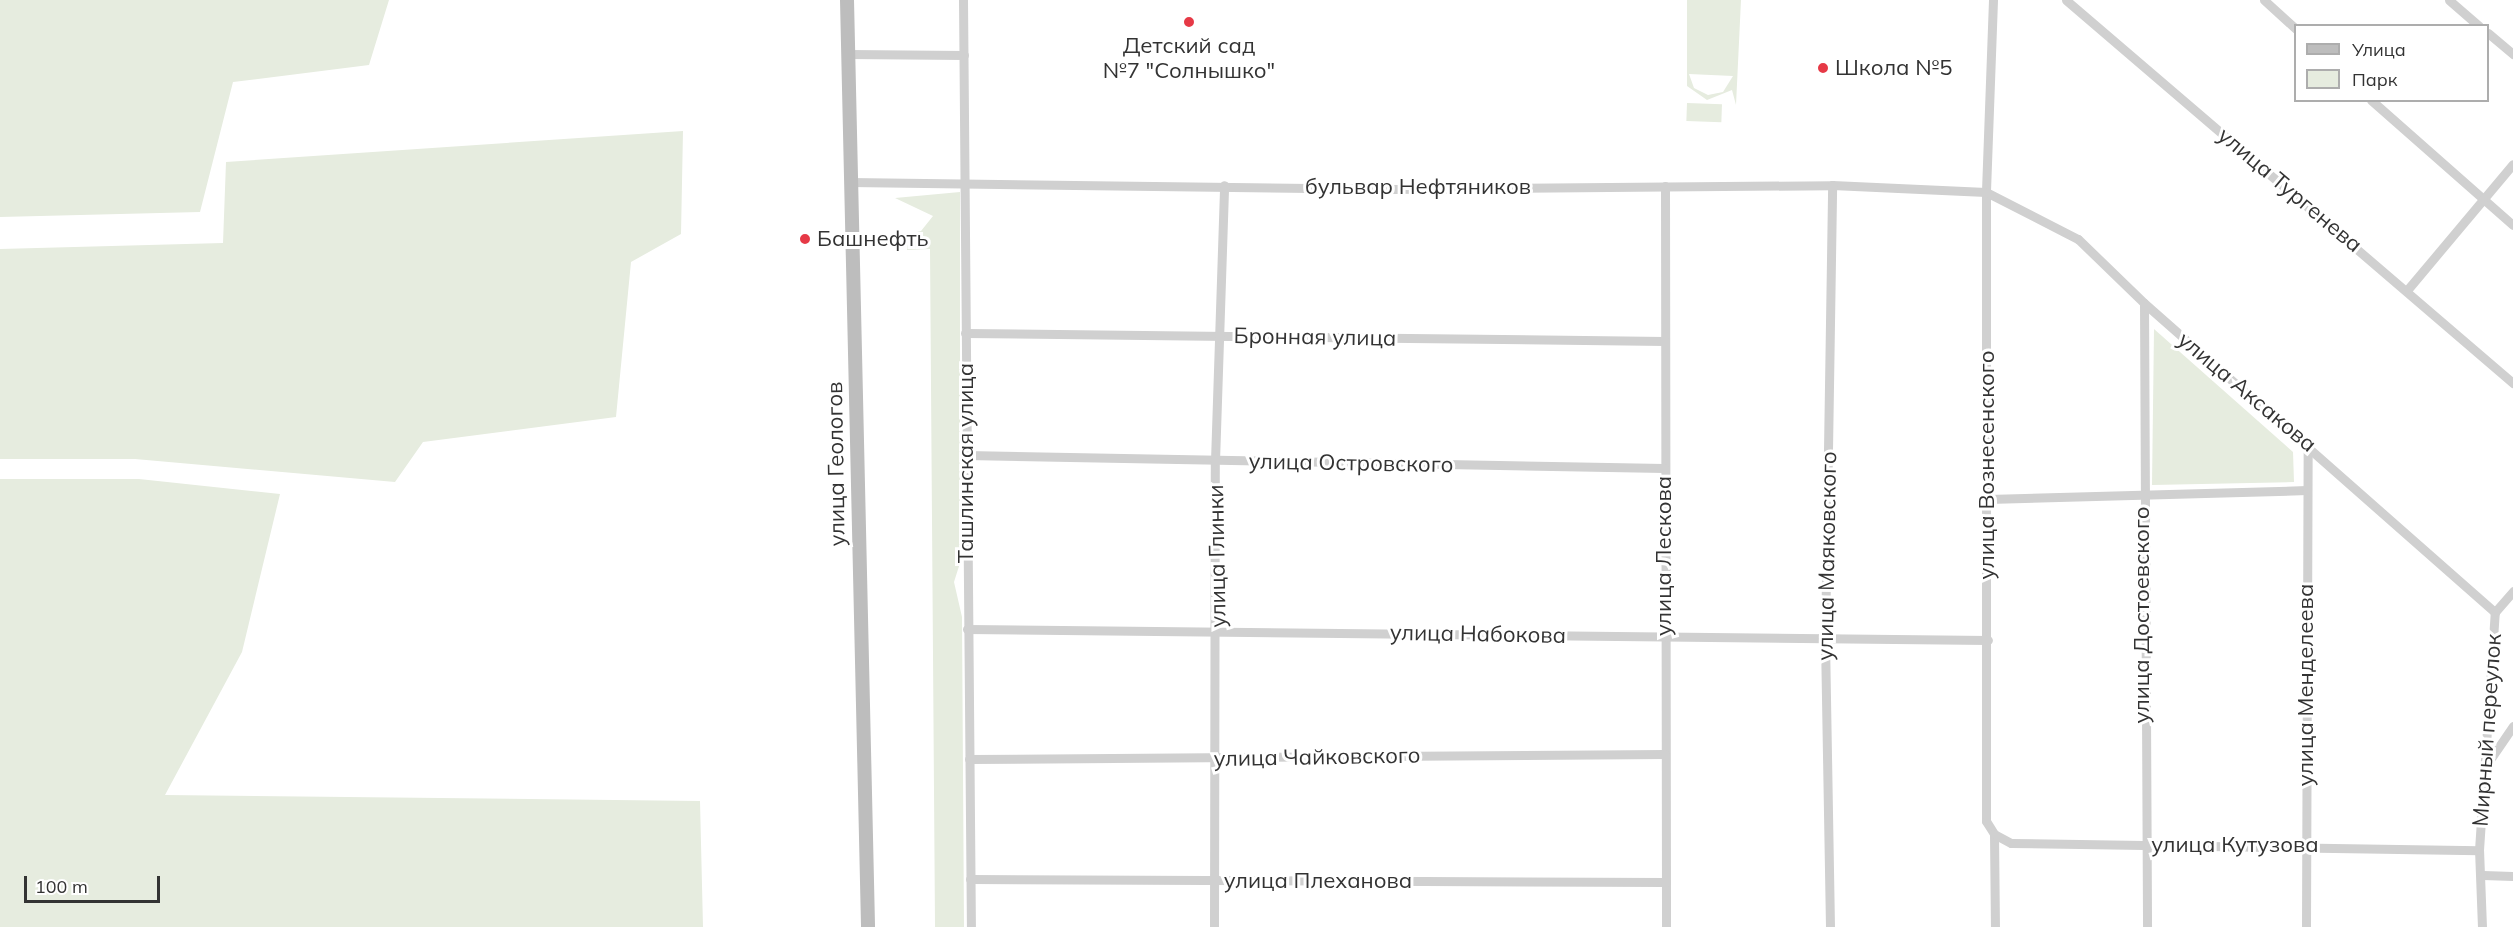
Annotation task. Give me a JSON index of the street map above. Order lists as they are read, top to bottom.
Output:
{
  "streets": {
    "main road": ["улица Геологов"],
    "street": [
      "бульвар Нефтяников",
      "улица Тургенева",
      "Бронная улица",
      "улица Аксакова",
      "Ташлинская улица",
      "улица Островского",
      "улица Вознесенского",
      "улица Глинки",
      "улица Лескова",
      "улица Маяковского",
      "улица Достоевского",
      "улица Набокова",
      "улица Менделеева",
      "Мирный переулок",
      "улица Чайковского",
      "улица Кутузова",
      "улица Плеханова"
    ]
  },
  "crossings": [
    ["бульвар Нефтяников", "улица Аксакова"],
    ["бульвар Нефтяников", "Ташлинская улица"],
    ["бульвар Нефтяников", "улица Геологов"],
    ["бульвар Нефтяников", "улица Вознесенского"],
    ["бульвар Нефтяников", "улица Глинки"],
    ["бульвар Нефтяников", "улица Лескова"],
    ["бульвар Нефтяников", "улица Маяковского"],
    ["Бронная улица", "Ташлинская улица"],
    ["Бронная улица", "улица Глинки"],
    ["Бронная улица", "улица Лескова"],
    ["улица Аксакова", "улица Вознесенского"],
    ["улица Аксакова", "улица Достоевского"],
    ["улица Аксакова", "улица Менделеева"],
    ["улица Аксакова", "Мирный переулок"],
    ["Ташлинская улица", "улица Островского"],
    ["Ташлинская улица", "улица Набокова"],
    ["Ташлинская улица", "улица Чайковского"],
    ["Ташлинская улица", "улица Плеханова"],
    ["улица Островского", "улица Глинки"],
    ["улица Островского", "улица Лескова"],
    ["улица Вознесенского", "улица Набокова"],
    ["улица Вознесенского", "улица Кутузова"],
    ["улица Глинки", "улица Набокова"],
    ["улица Глинки", "улица Чайковского"],
    ["улица Глинки", "улица Плеханова"],
    ["улица Лескова", "улица Набокова"],
    ["улица Лескова", "улица Чайковского"],
    ["улица Лескова", "улица Плеханова"],
    ["улица Маяковского", "улица Набокова"],
    ["улица Достоевского", "улица Кутузова"],
    ["улица Менделеева", "улица Кутузова"],
    ["Мирный переулок", "улица Кутузова"]
  ],
  "places": ["Детский сад №7 \"Солнышко\"", "Школа №5", "Башнефть"],
  "legend": ["Улица", "Парк"],
  "scale_bar": "100 m"
}
